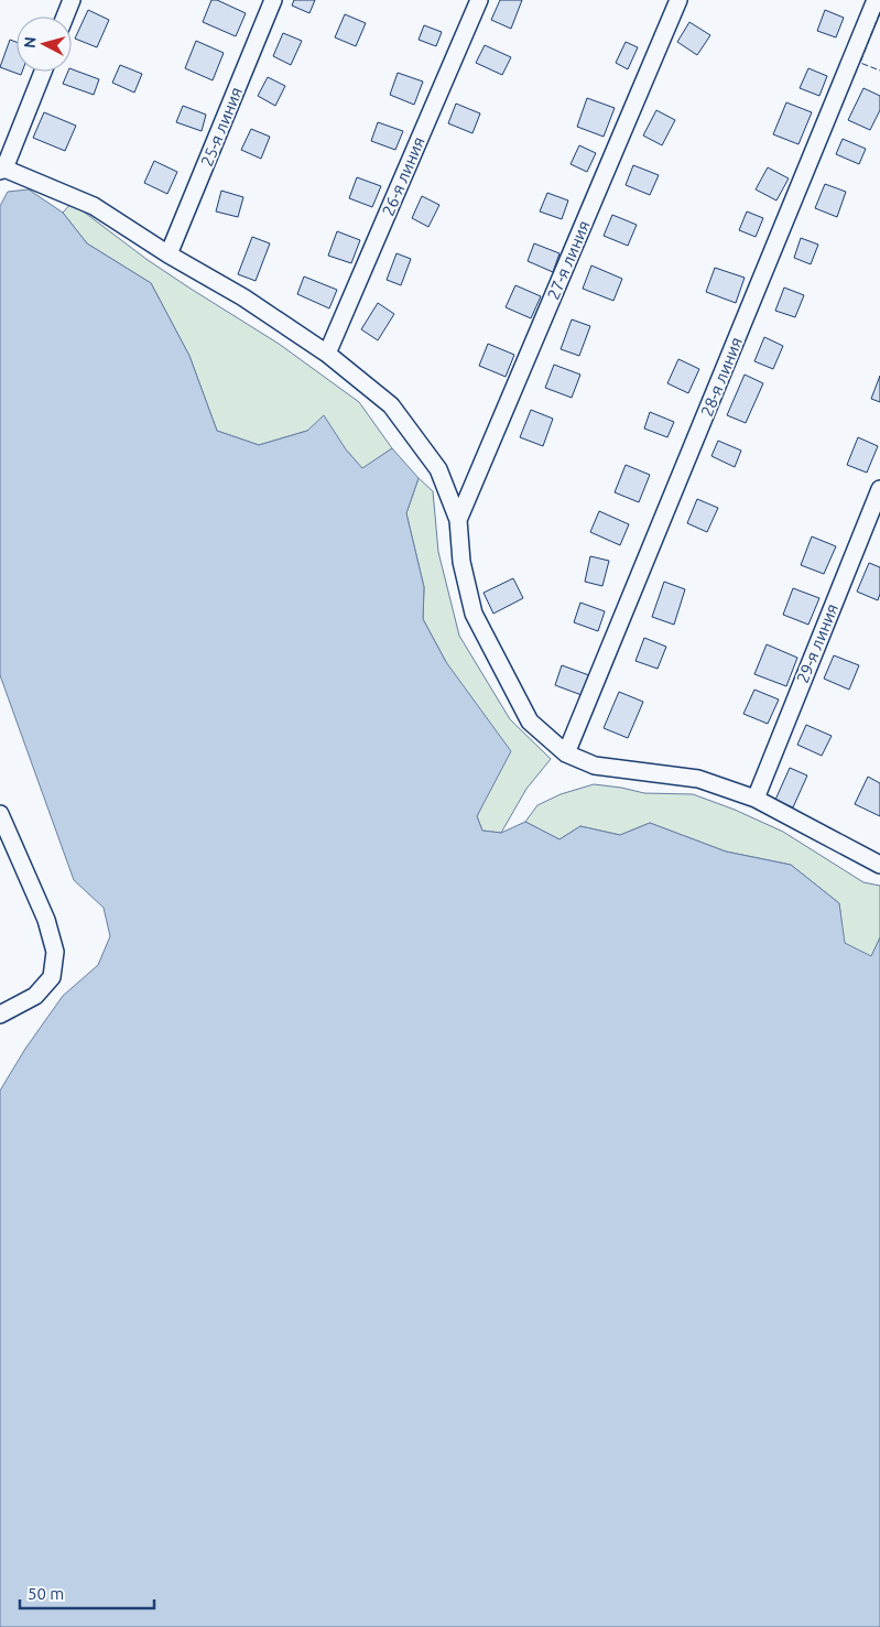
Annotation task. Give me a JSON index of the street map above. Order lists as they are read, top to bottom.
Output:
{
  "streets": {
    "street": [
      "25-я линия",
      "26-я линия",
      "27-я линия",
      "28-я линия",
      "29-я линия"
    ]
  },
  "scale_bar": "50 m",
  "north": "left"
}
